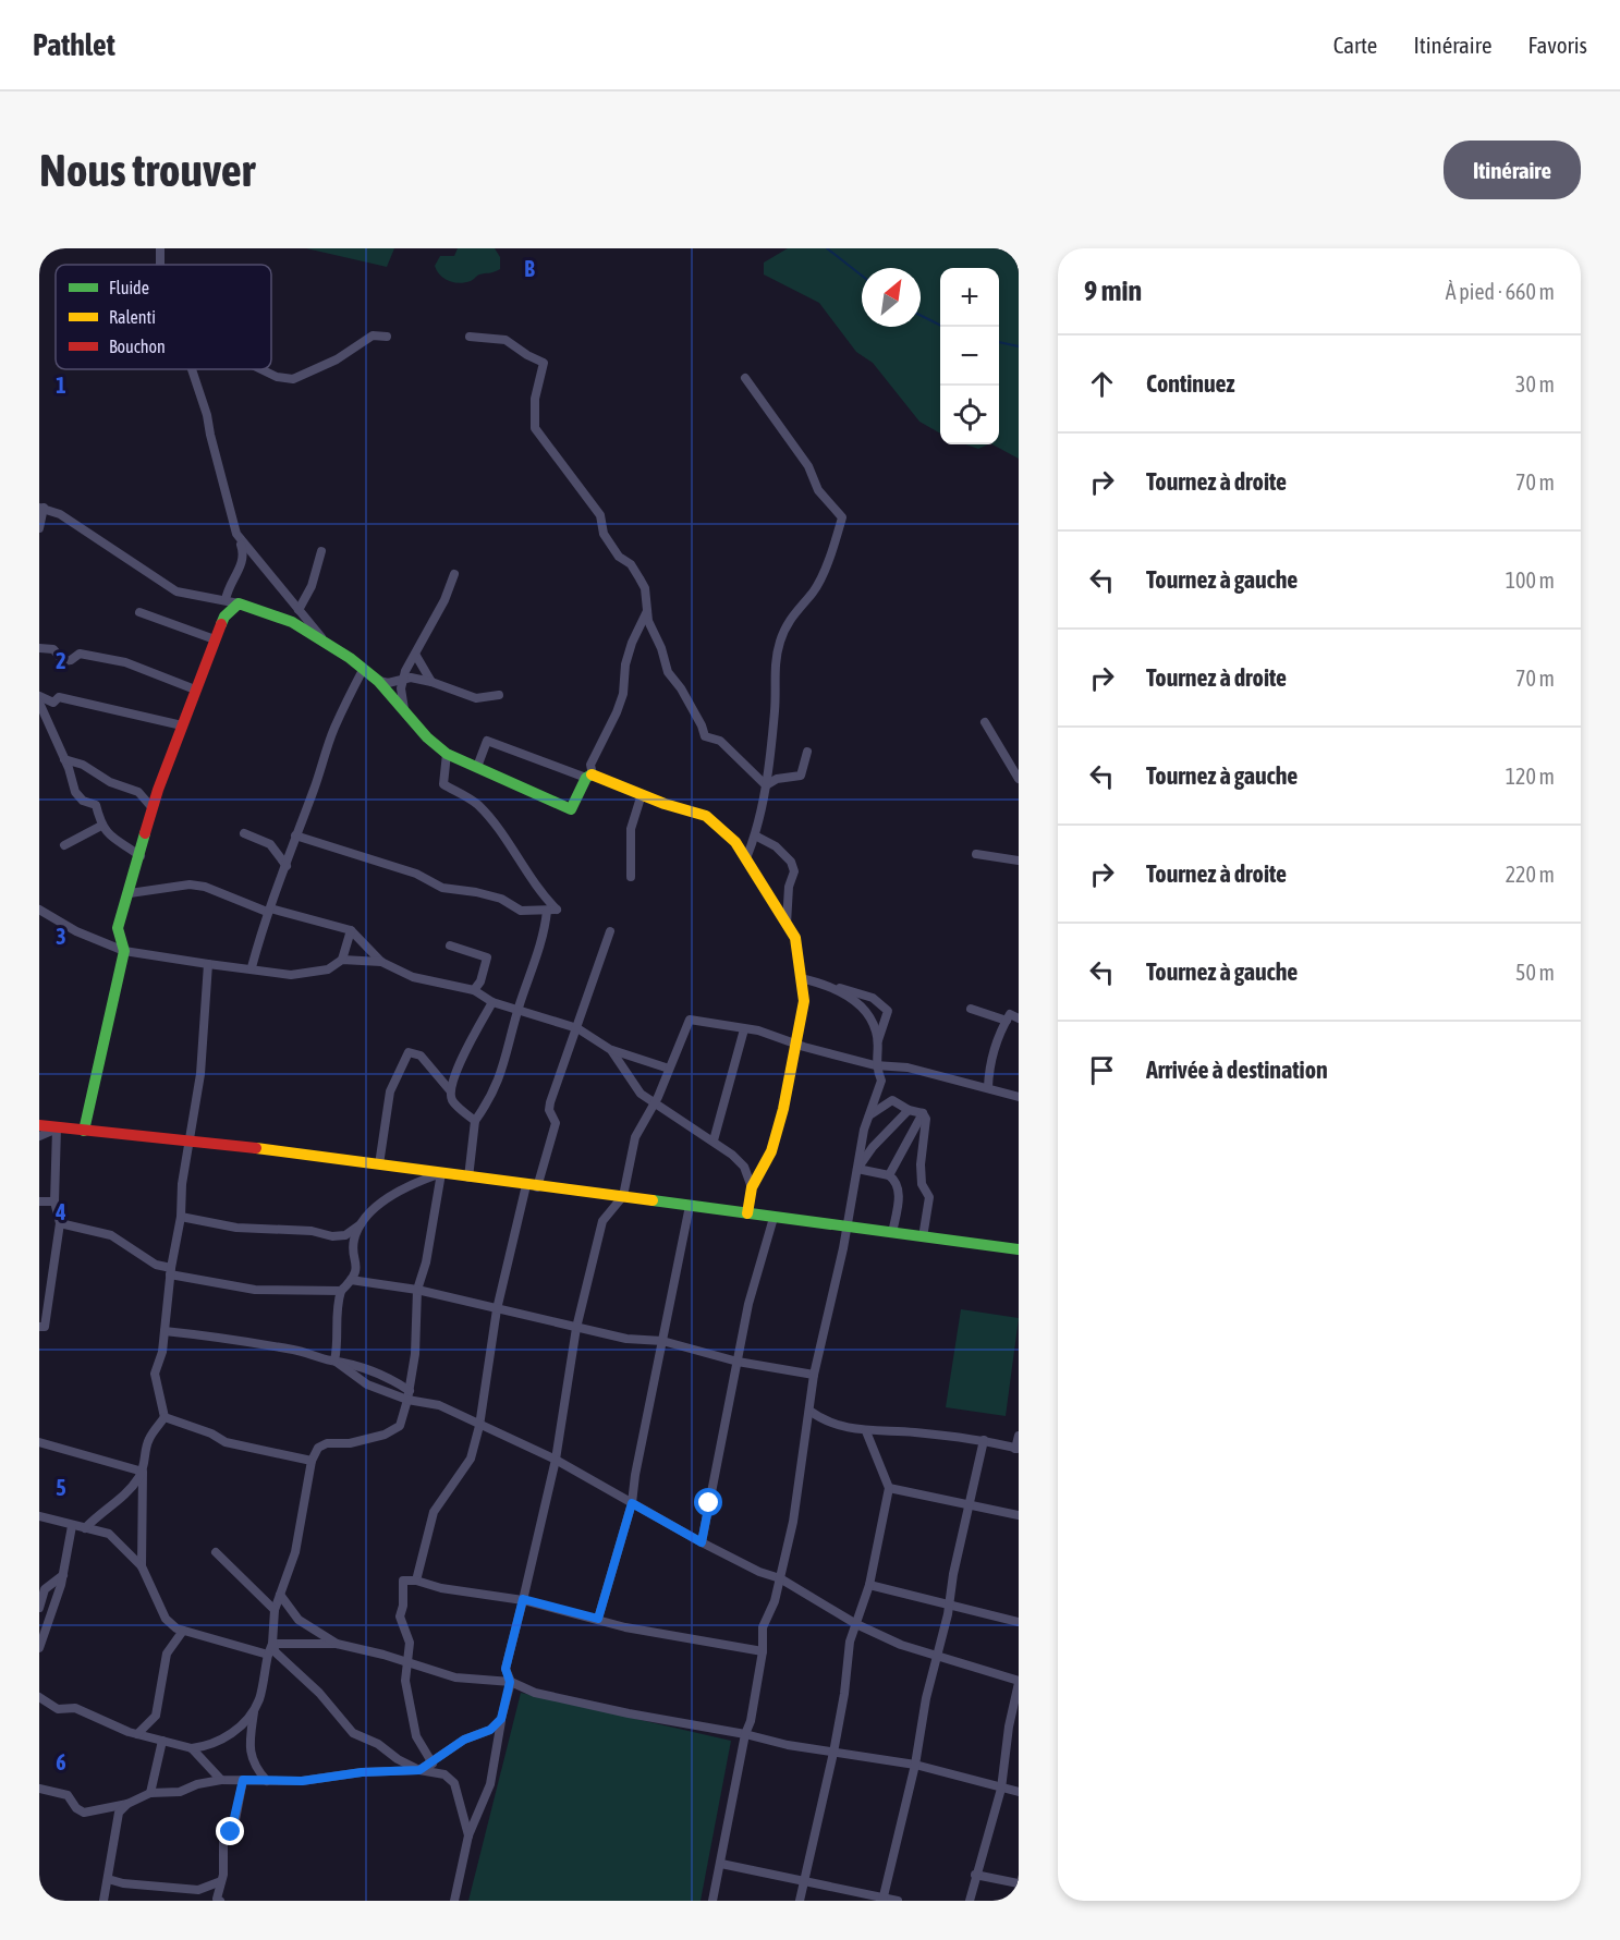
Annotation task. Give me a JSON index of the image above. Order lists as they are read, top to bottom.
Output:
{
  "legend": ["Fluide", "Ralenti", "Bouchon"],
  "north": "top right",
  "page": {
    "header": "Pathlet",
    "nav": ["Carte", "Itinéraire", "Favoris"],
    "buttons": "Itinéraire",
    "title": "Nous trouver",
    "heading": ["9 min", "À pied · 660 m"],
    "map_buttons": ["+", "−"],
    "list": [
      ["Continuez", "30 m"],
      ["Tournez à droite", "70 m"],
      ["Tournez à gauche", "100 m"],
      ["Tournez à droite", "70 m"],
      ["Tournez à gauche", "120 m"],
      ["Tournez à droite", "220 m"],
      ["Tournez à gauche", "50 m"],
      "Arrivée à destination"
    ]
  },
  "grid": {
    "columns": ["B"],
    "rows": [
      "1",
      "2",
      "3",
      "4",
      "5",
      "6"
    ]
  }
}
